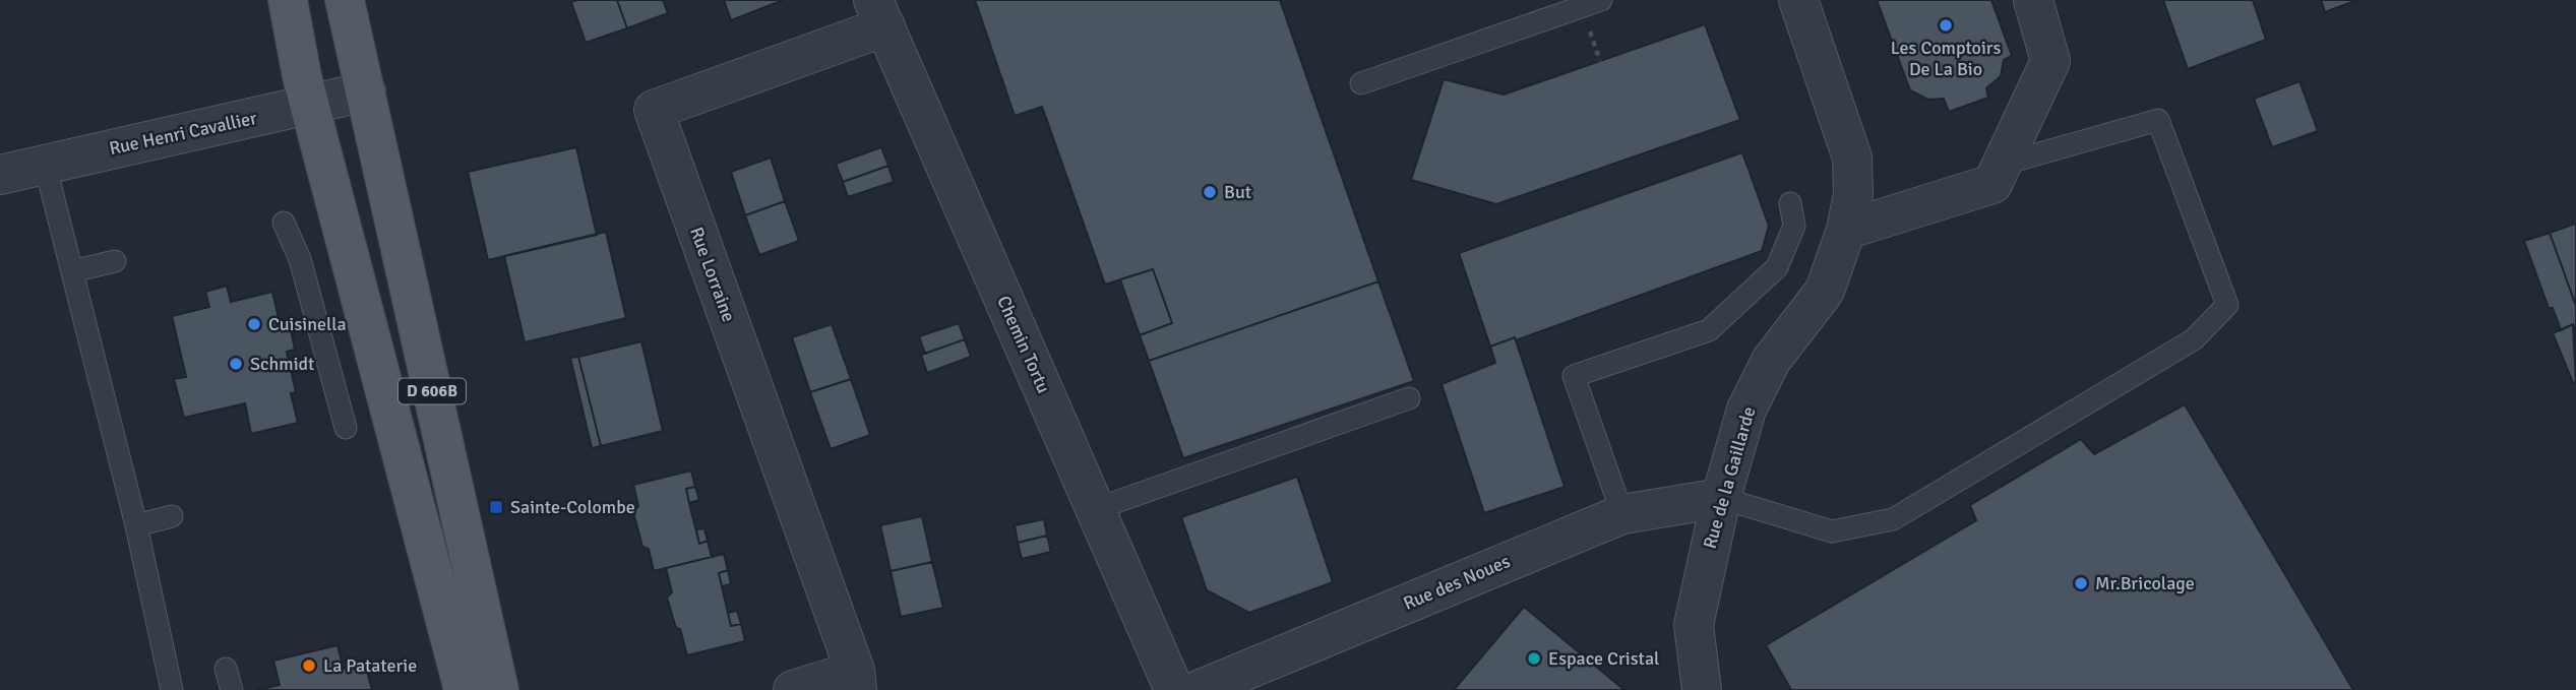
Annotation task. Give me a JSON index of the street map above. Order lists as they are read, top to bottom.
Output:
{
  "streets": {
    "main road": ["D 606B"],
    "street": [
      "Rue Henri Cavallier",
      "Rue Lorraine",
      "Chemin Tortu",
      "Rue de la Gaillarde",
      "Rue des Noues"
    ]
  },
  "crossings": [
    ["Rue Henri Cavallier", "D 606B"],
    ["Rue Lorraine", "Chemin Tortu"],
    ["Rue de la Gaillarde", "Rue des Noues"]
  ],
  "places": {
    "other": [
      "Les Comptoirs De La Bio",
      "But",
      "Cuisinella",
      "Schmidt",
      "Mr.Bricolage",
      "Espace Cristal",
      "La Pataterie"
    ],
    "transit": ["Sainte-Colombe"]
  }
}
